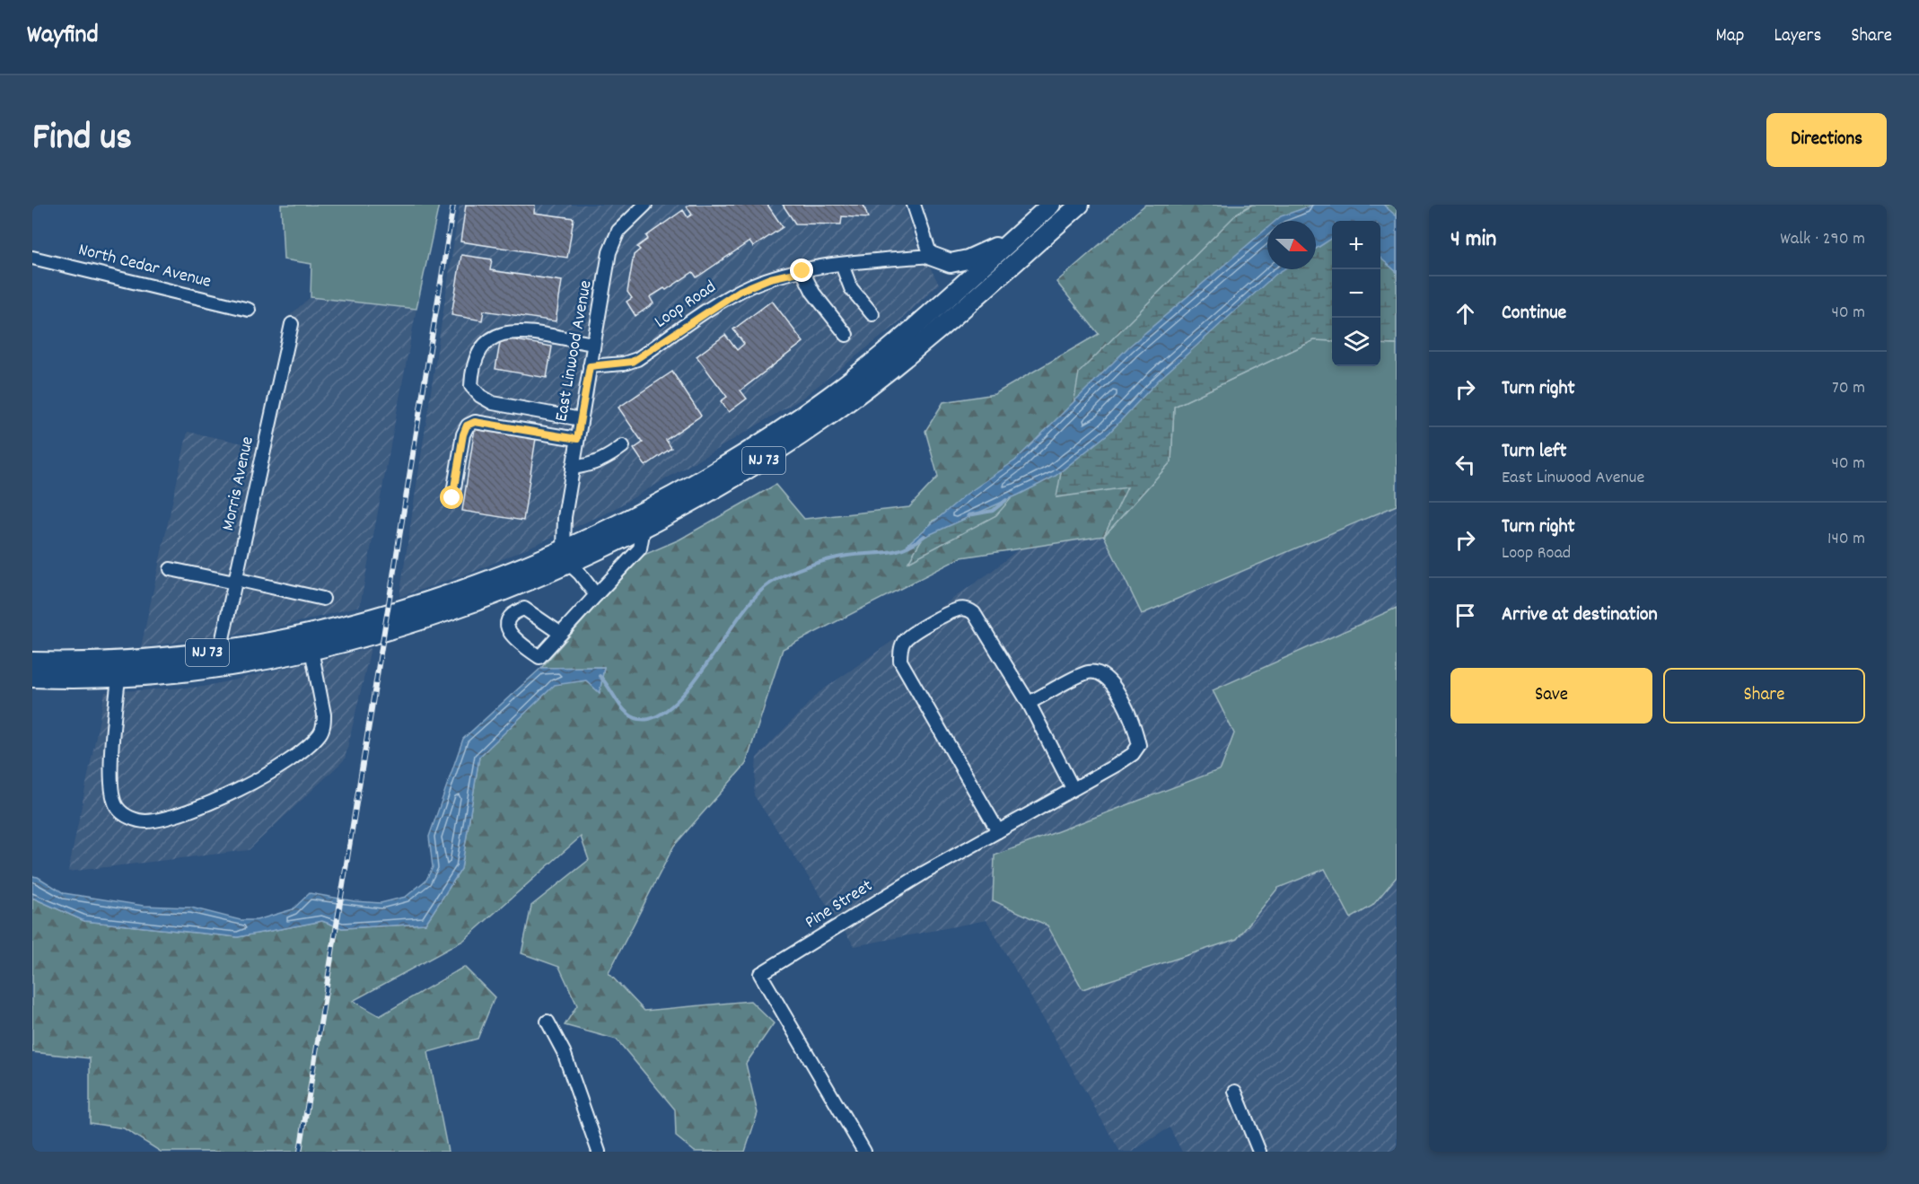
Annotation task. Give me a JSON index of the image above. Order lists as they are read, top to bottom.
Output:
{
  "streets": {
    "highway": ["NJ 73"],
    "street": [
      "North Cedar Avenue",
      "Loop Road",
      "East Linwood Avenue",
      "Morris Avenue",
      "Pine Street"
    ]
  },
  "crossings": [
    ["Loop Road", "East Linwood Avenue"],
    ["East Linwood Avenue", "NJ 73"],
    ["NJ 73", "Morris Avenue"]
  ],
  "north": "right",
  "page": {
    "header": "Wayfind",
    "nav": ["Map", "Layers", "Share"],
    "title": "Find us",
    "buttons": [
      "Directions",
      ["Save", "Share"]
    ],
    "heading": ["4 min", "Walk · 290 m"],
    "map_buttons": ["+", "−"],
    "list": [
      ["Continue", "40 m"],
      ["Turn right", "70 m"],
      ["Turn left", "East Linwood Avenue", "40 m"],
      ["Turn right", "Loop Road", "140 m"],
      "Arrive at destination"
    ]
  }
}
